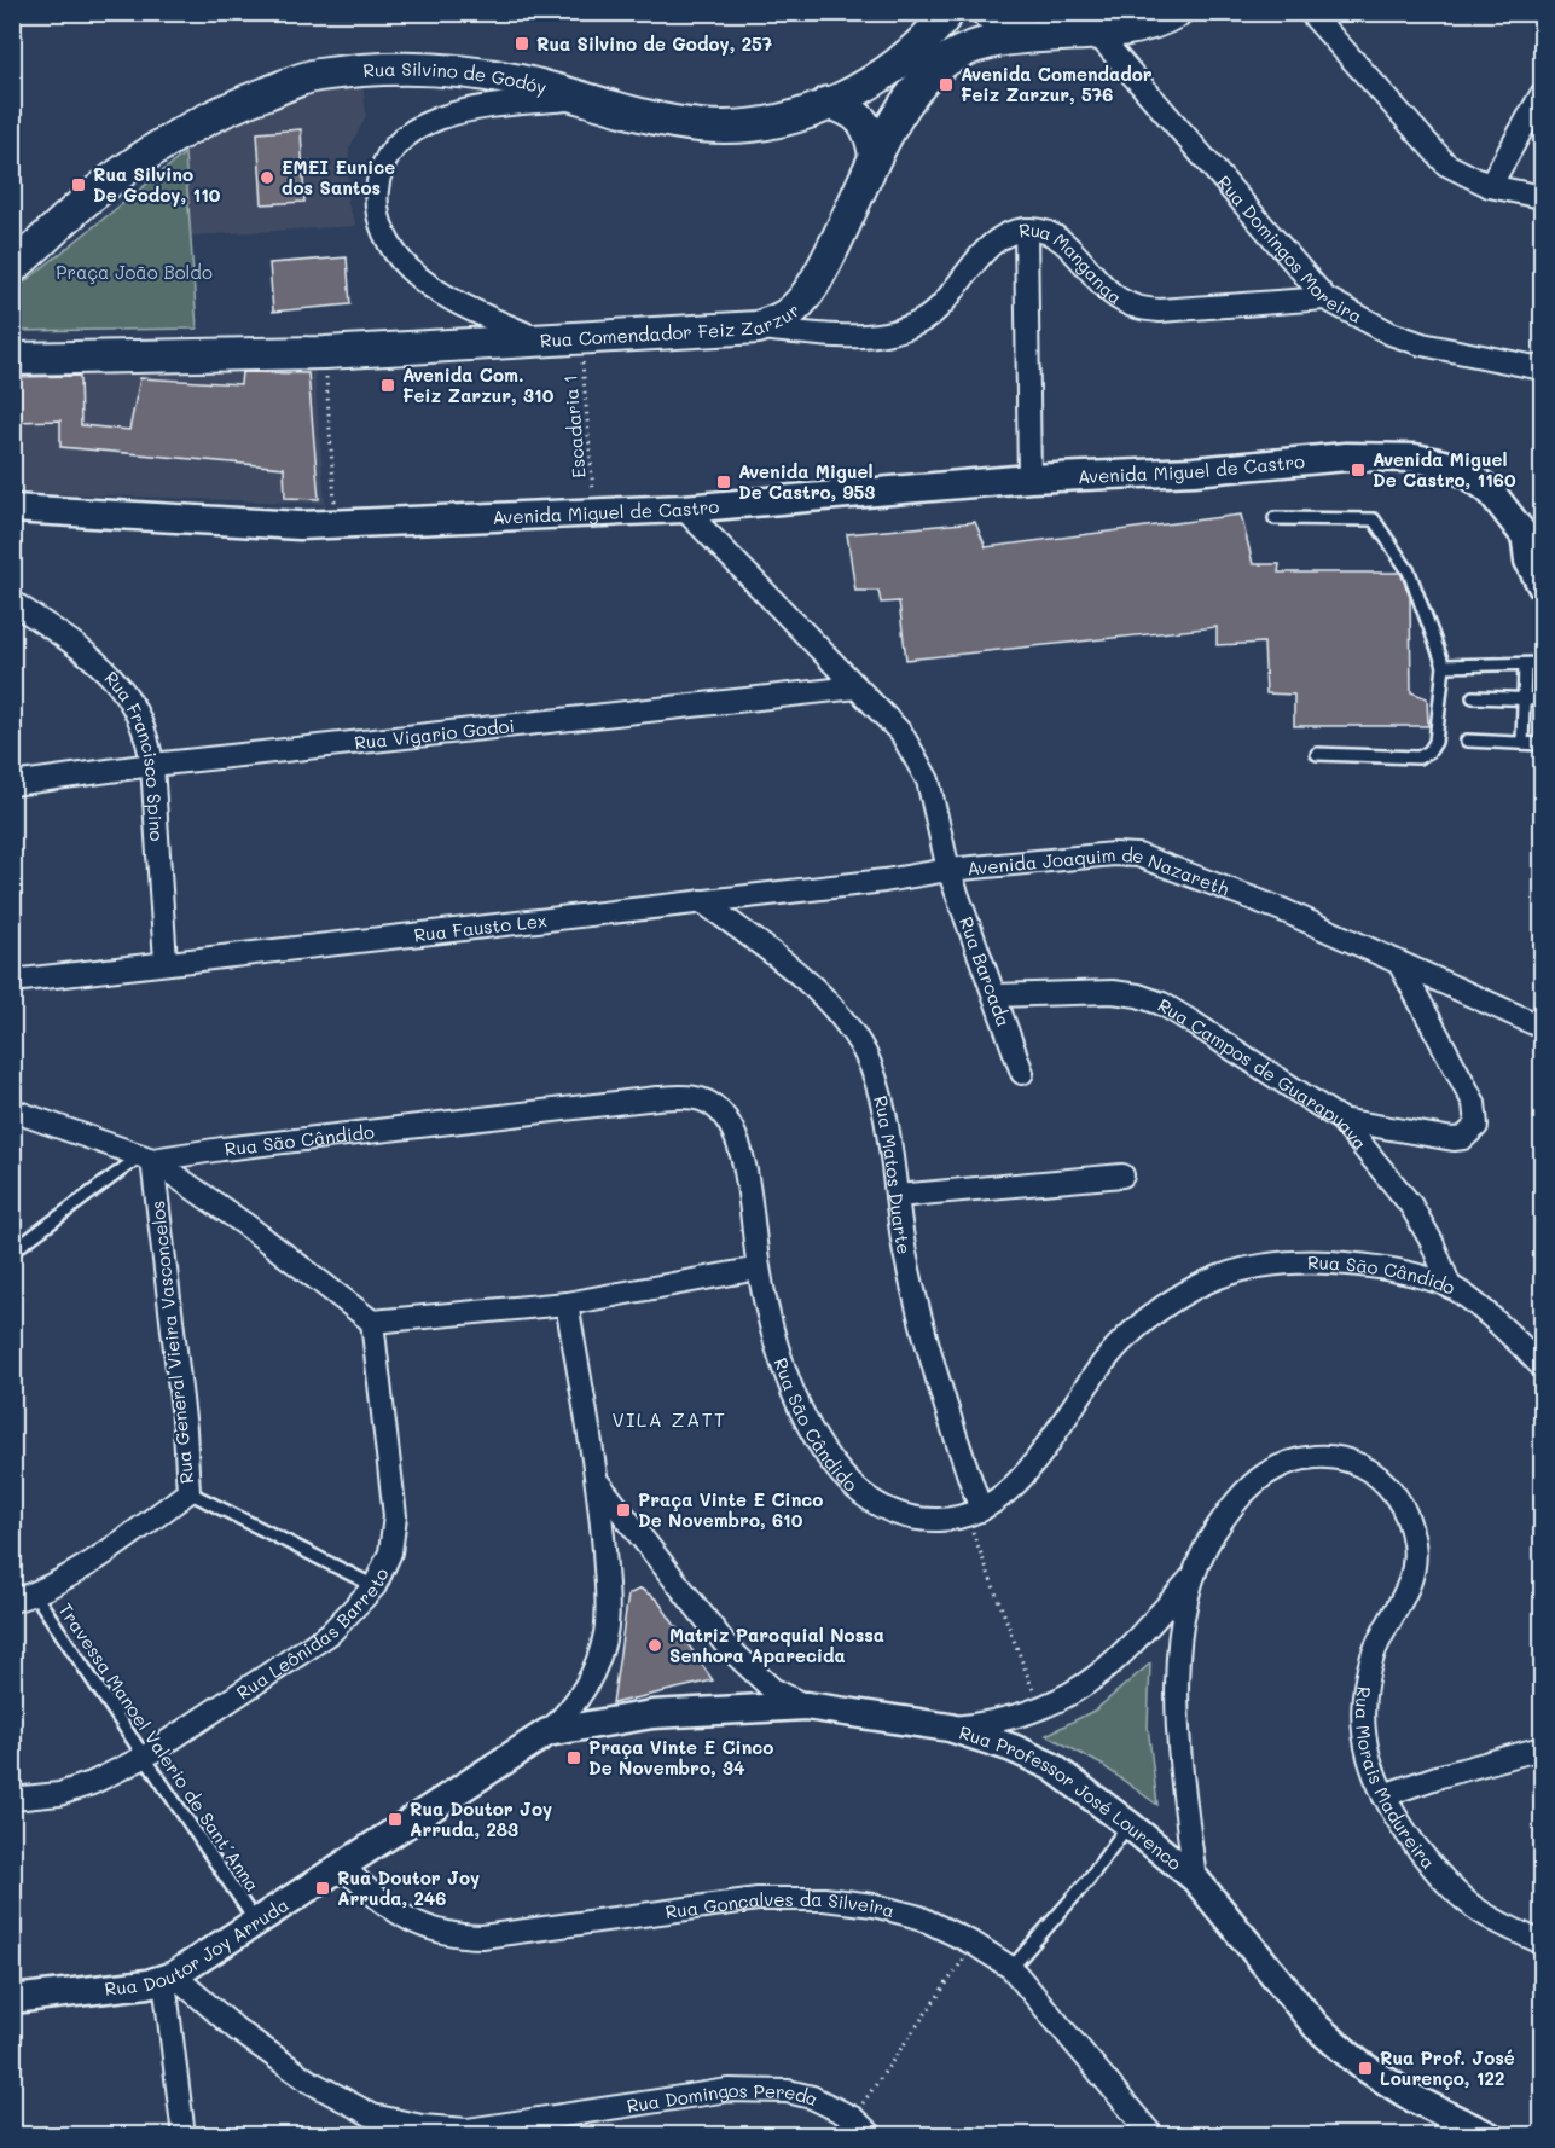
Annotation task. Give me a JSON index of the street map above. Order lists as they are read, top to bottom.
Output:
{
  "streets": {
    "main road": ["Rua Silvino de Godóy", "Rua Comendador Feiz Zarzur"],
    "street": [
      "Rua Domingos Moreira",
      "Rua Manganga",
      "Avenida Miguel de Castro",
      "Rua Vigario Godoi",
      "Rua Francisco Spino",
      "Avenida Joaquim de Nazareth",
      "Rua Fausto Lex",
      "Rua Barcada",
      "Rua Campos de Guarapuava",
      "Rua São Cândido",
      "Rua Matos Duarte",
      "Rua General Vieira Vasconcelos",
      "Rua Leônidas Barreto",
      "Rua Morais Madureira",
      "Rua Professor José Lourenco",
      "Rua Gonçalves da Silveira",
      "Rua Doutor Joy Arruda",
      "Rua Domingos Pereda"
    ],
    "lane": ["Travessa Manoel Valerio de Sant´Anna"],
    "path": ["Escadaria 1"]
  },
  "crossings": [
    ["Rua Domingos Moreira", "Rua Manganga"],
    ["Rua Domingos Moreira", "Rua Comendador Feiz Zarzur"],
    ["Rua Manganga", "Rua Comendador Feiz Zarzur"],
    ["Rua Comendador Feiz Zarzur", "Escadaria 1"],
    ["Escadaria 1", "Avenida Miguel de Castro"],
    ["Avenida Miguel de Castro", "Avenida Joaquim de Nazareth"],
    ["Rua Vigario Godoi", "Rua Francisco Spino"],
    ["Rua Vigario Godoi", "Avenida Joaquim de Nazareth"],
    ["Rua Francisco Spino", "Rua Fausto Lex"],
    ["Avenida Joaquim de Nazareth", "Rua Fausto Lex"],
    ["Avenida Joaquim de Nazareth", "Rua Barcada"],
    ["Rua Fausto Lex", "Rua Barcada"],
    ["Rua Fausto Lex", "Rua Matos Duarte"],
    ["Rua Barcada", "Rua Campos de Guarapuava"],
    ["Rua Campos de Guarapuava", "Rua São Cândido"],
    ["Rua São Cândido", "Rua Matos Duarte"],
    ["Rua São Cândido", "Rua General Vieira Vasconcelos"],
    ["Rua General Vieira Vasconcelos", "Travessa Manoel Valerio de Sant´Anna"],
    ["Rua Leônidas Barreto", "Travessa Manoel Valerio de Sant´Anna"],
    ["Travessa Manoel Valerio de Sant´Anna", "Rua Doutor Joy Arruda"],
    ["Rua Professor José Lourenco", "Rua Doutor Joy Arruda"],
    ["Rua Gonçalves da Silveira", "Rua Doutor Joy Arruda"],
    ["Rua Doutor Joy Arruda", "Rua Domingos Pereda"]
  ],
  "districts": ["VILA ZATT"],
  "parks": ["Praça João Boldo"],
  "places": {
    "transit": [
      "Rua Silvino de Godoy, 257",
      "Avenida Comendador Feiz Zarzur, 576",
      "Rua Silvino De Godoy, 110",
      "Avenida Com. Feiz Zarzur, 310",
      "Avenida Miguel De Castro, 1160",
      "Avenida Miguel De Castro, 953",
      "Praça Vinte E Cinco De Novembro, 610",
      "Praça Vinte E Cinco De Novembro, 34",
      "Rua Doutor Joy Arruda, 283",
      "Rua Doutor Joy Arruda, 246",
      "Rua Prof. José Lourenço, 122"
    ],
    "other": ["EMEI Eunice dos Santos", "Matriz Paroquial Nossa Senhora Aparecida"]
  }
}
